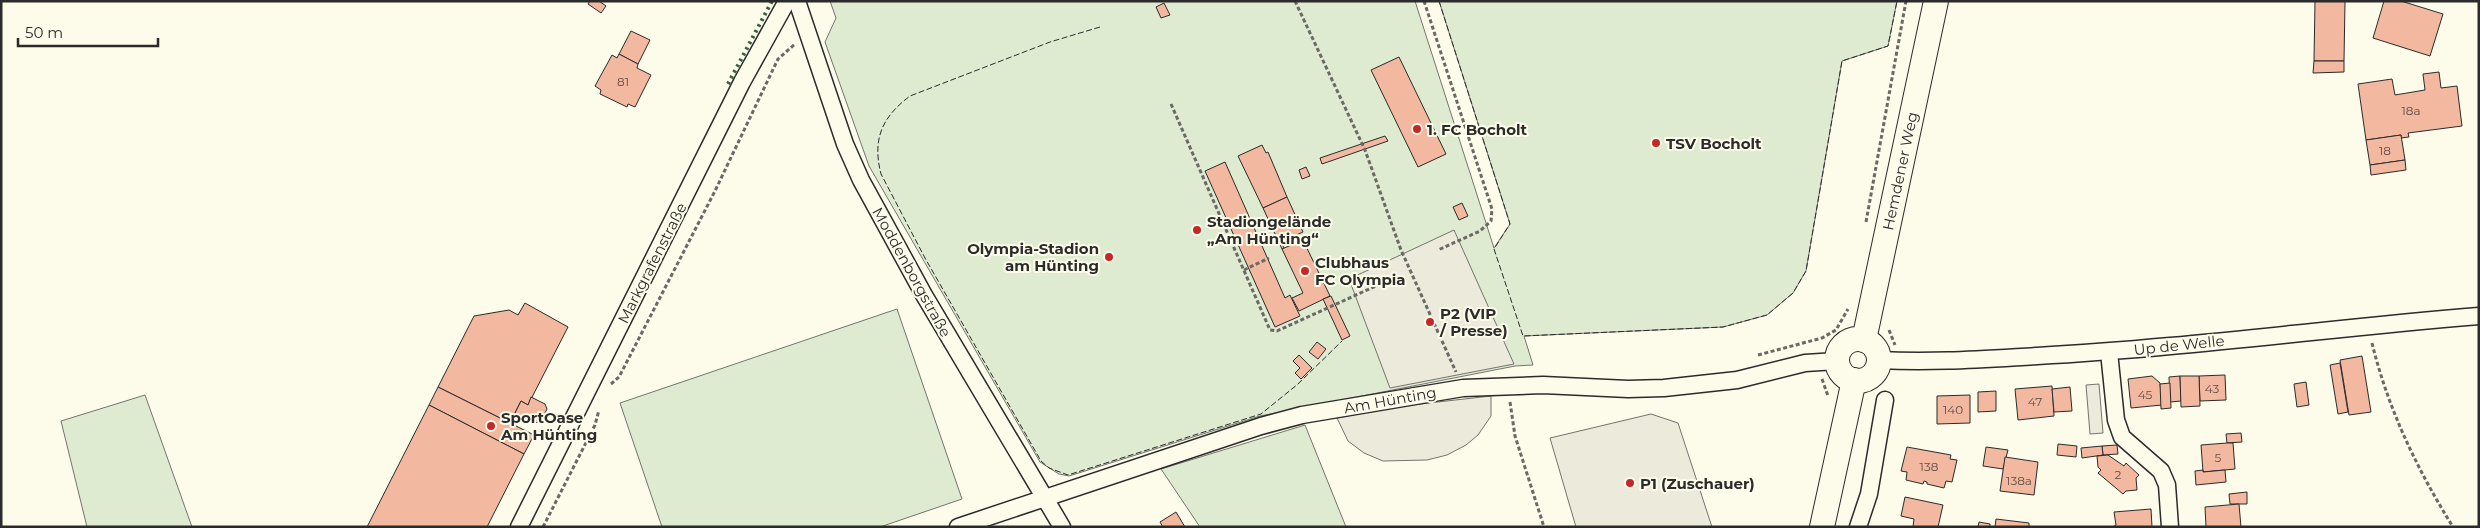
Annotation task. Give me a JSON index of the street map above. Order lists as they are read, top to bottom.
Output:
{
  "streets": {
    "street": [
      "Hemdener Weg",
      "Markgrafenstraße",
      "Moddenborgstraße",
      "Up de Welle",
      "Am Hünting"
    ]
  },
  "crossings": [
    ["Hemdener Weg", "Up de Welle"],
    ["Hemdener Weg", "Am Hünting"],
    ["Moddenborgstraße", "Am Hünting"],
    ["Up de Welle", "Am Hünting"]
  ],
  "places": [
    "1. FC Bocholt",
    "TSV Bocholt",
    "Stadiongelände „Am Hünting“",
    "Olympia-Stadion am Hünting",
    "Clubhaus FC Olympia",
    "P2 (VIP / Presse)",
    "SportOase Am Hünting",
    "P1 (Zuschauer)"
  ],
  "house_numbers": [
    "81",
    "18a",
    "18",
    "43",
    "45",
    "47",
    "140",
    "5",
    "138",
    "2",
    "138a"
  ],
  "scale_bar": "50 m"
}
